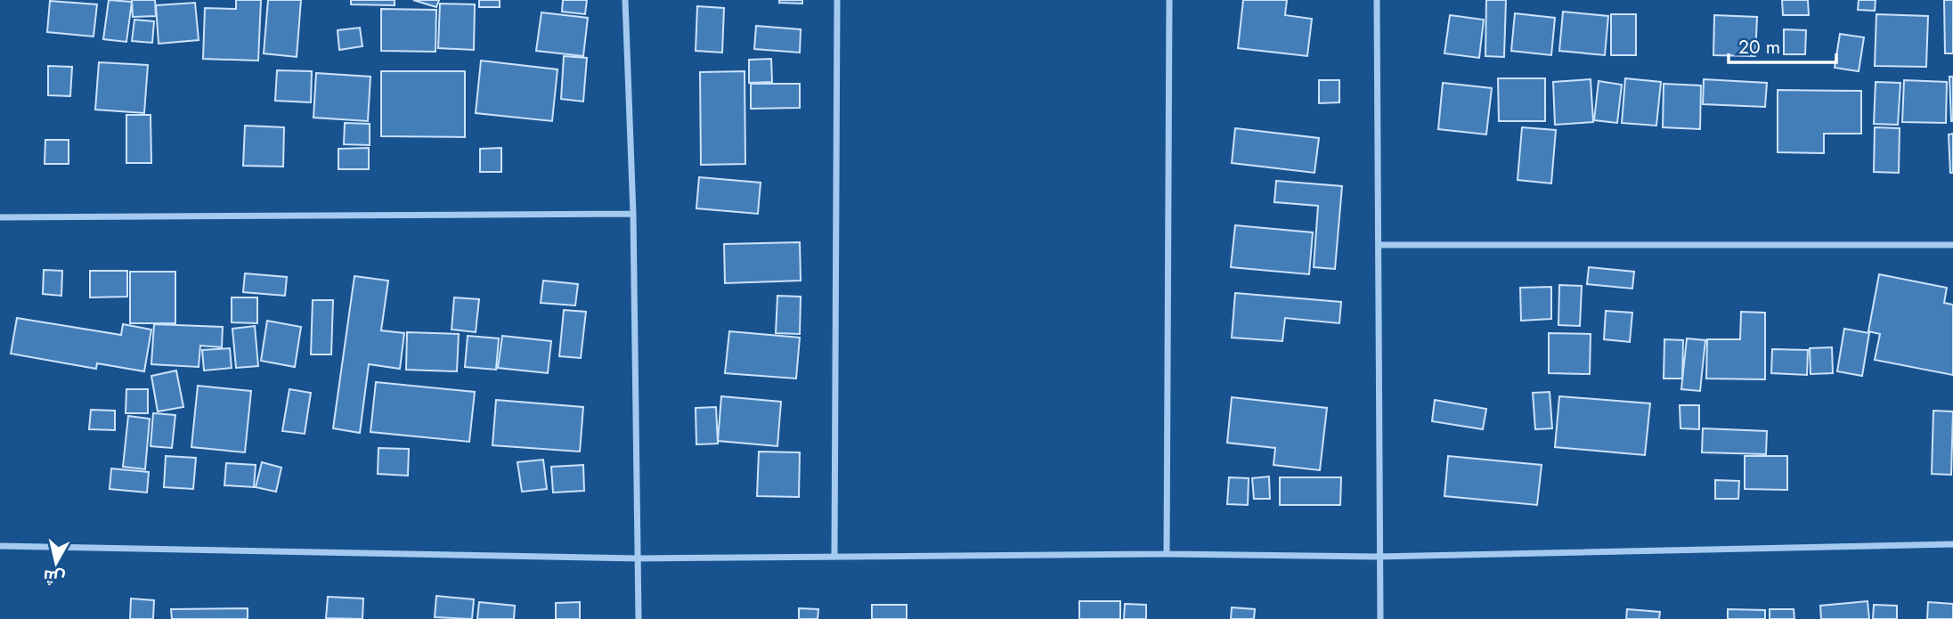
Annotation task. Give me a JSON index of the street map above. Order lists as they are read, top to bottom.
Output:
{
  "scale_bar": "20 m",
  "north": "bottom"
}
